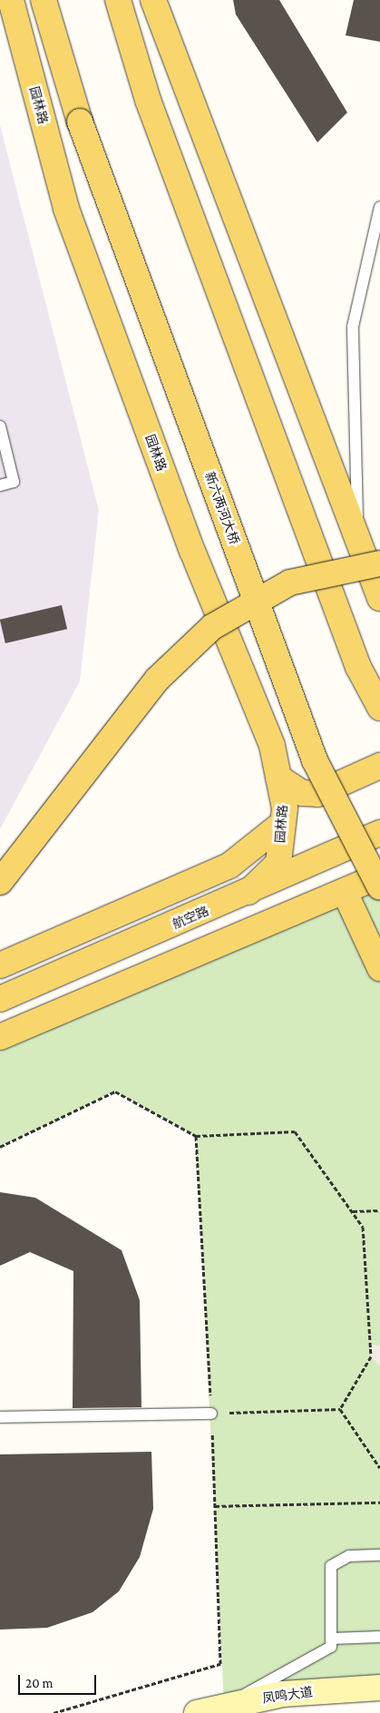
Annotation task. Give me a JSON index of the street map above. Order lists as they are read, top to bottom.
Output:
{
  "streets": {
    "main road": [
      "园林路",
      "新六两河大桥",
      "航空路",
      "凤鸣大道"
    ]
  },
  "crossings": [
    ["园林路", "航空路"]
  ],
  "scale_bar": "20 m"
}
